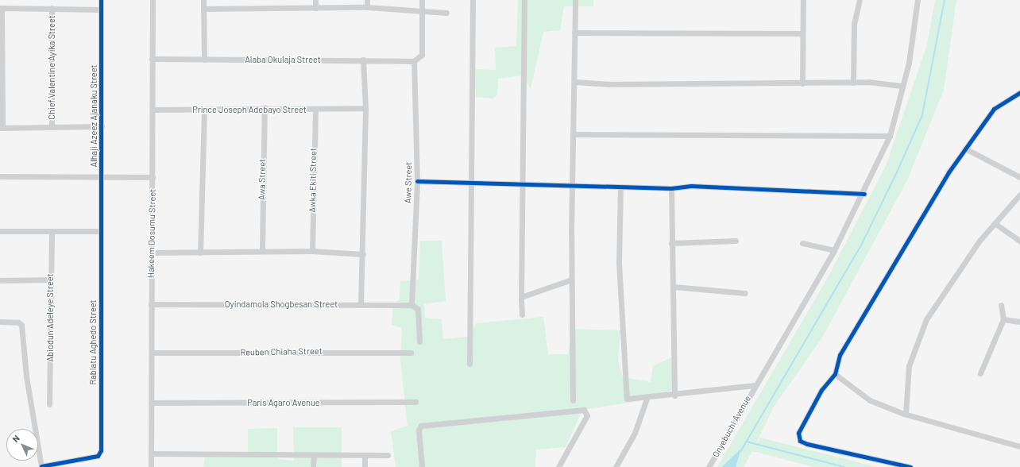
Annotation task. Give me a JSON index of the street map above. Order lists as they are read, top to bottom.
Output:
{
  "streets": {
    "street": [
      "Alaba Okulaja Street",
      "Chief Valentine Ayika Street",
      "Prince Joseph Adebayo Street",
      "Alhaji Azeez Ajanaku Street",
      "Awa Street",
      "Awka Ekiti Street",
      "Awe Street",
      "Hakeem Dosumu Street",
      "Oyindamola Shogbesan Street",
      "Abiodun Adeleye Street",
      "Rabiatu Aghedo Street",
      "Reuben Chiaha Street",
      "Paris Agaro Avenue",
      "Onyebuchi Avenue"
    ]
  },
  "crossings": [
    ["Alaba Okulaja Street", "Awe Street"],
    ["Alaba Okulaja Street", "Hakeem Dosumu Street"],
    ["Prince Joseph Adebayo Street", "Awa Street"],
    ["Prince Joseph Adebayo Street", "Awka Ekiti Street"],
    ["Prince Joseph Adebayo Street", "Hakeem Dosumu Street"],
    ["Alhaji Azeez Ajanaku Street", "Rabiatu Aghedo Street"],
    ["Awe Street", "Oyindamola Shogbesan Street"],
    ["Hakeem Dosumu Street", "Oyindamola Shogbesan Street"],
    ["Hakeem Dosumu Street", "Reuben Chiaha Street"],
    ["Hakeem Dosumu Street", "Paris Agaro Avenue"]
  ],
  "north": "top left"
}
